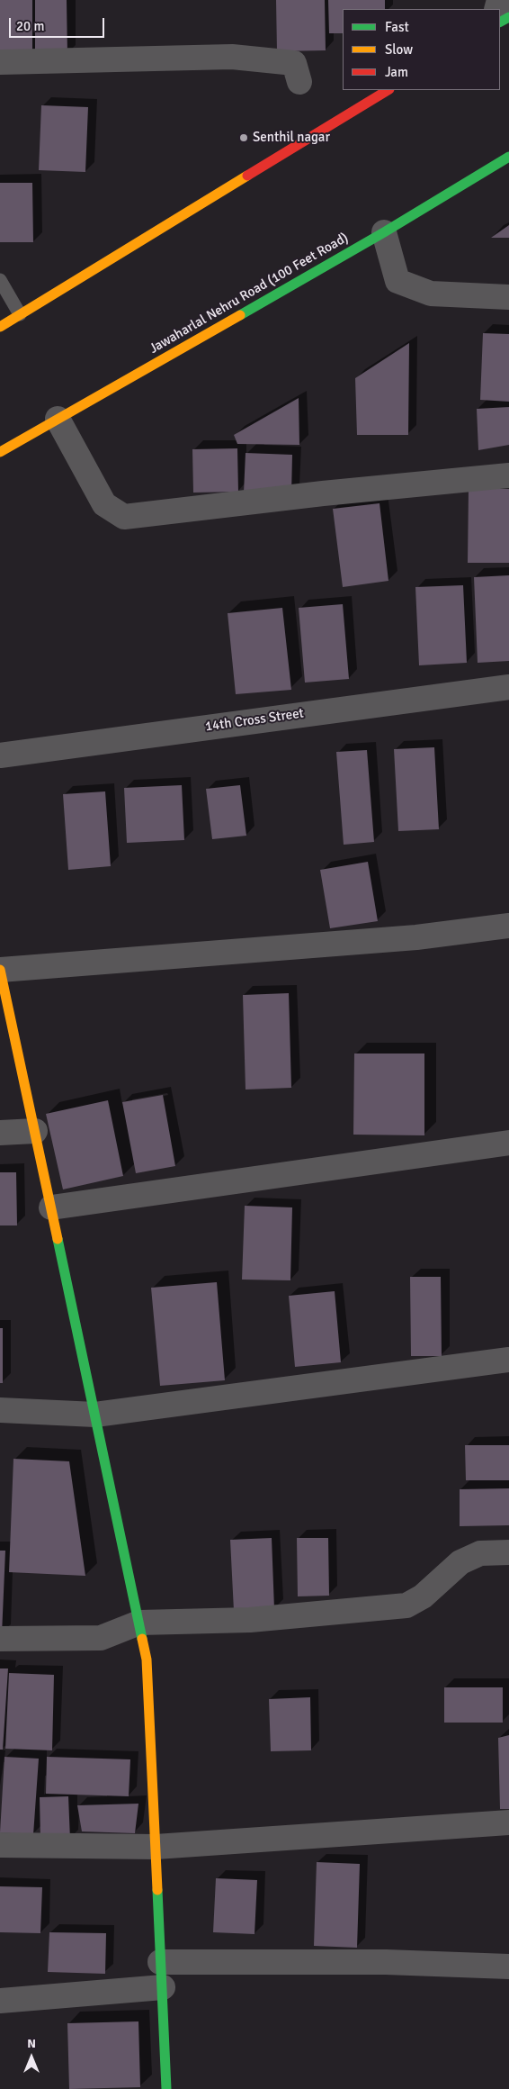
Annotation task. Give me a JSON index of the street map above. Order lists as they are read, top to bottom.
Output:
{
  "streets": {
    "street": ["Jawaharlal Nehru Road (100 Feet Road)", "14th Cross Street"]
  },
  "places": ["Senthil nagar"],
  "legend": ["Fast", "Slow", "Jam"],
  "scale_bar": "20 m",
  "north": "top"
}
